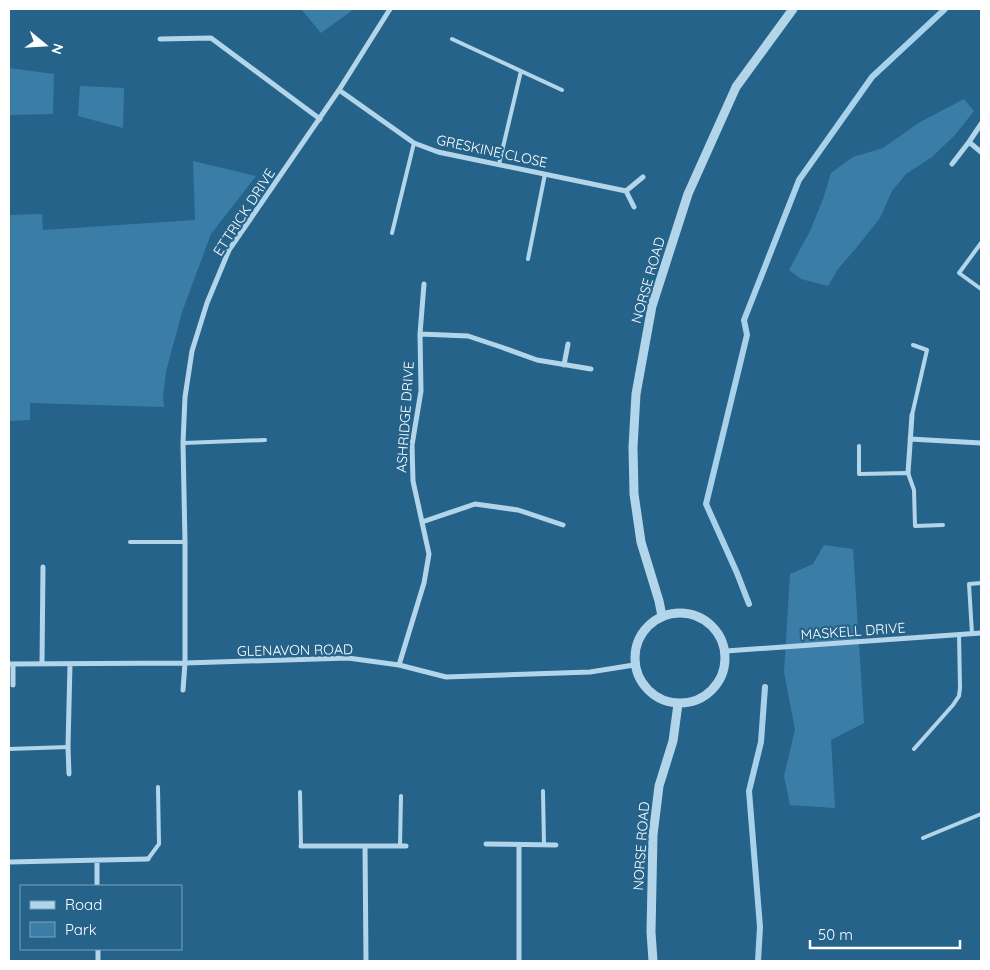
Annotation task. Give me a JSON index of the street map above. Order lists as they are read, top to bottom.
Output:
{
  "streets": {
    "street": [
      "GRESKINE CLOSE",
      "ETTRICK DRIVE",
      "NORSE ROAD",
      "ASHRIDGE DRIVE",
      "MASKELL DRIVE",
      "GLENAVON ROAD"
    ]
  },
  "crossings": [
    ["GRESKINE CLOSE", "ETTRICK DRIVE"],
    ["ETTRICK DRIVE", "GLENAVON ROAD"],
    ["NORSE ROAD", "MASKELL DRIVE"],
    ["NORSE ROAD", "GLENAVON ROAD"],
    ["ASHRIDGE DRIVE", "GLENAVON ROAD"],
    ["MASKELL DRIVE", "GLENAVON ROAD"]
  ],
  "legend": ["Road", "Park"],
  "scale_bar": "50 m",
  "north": "right"
}
